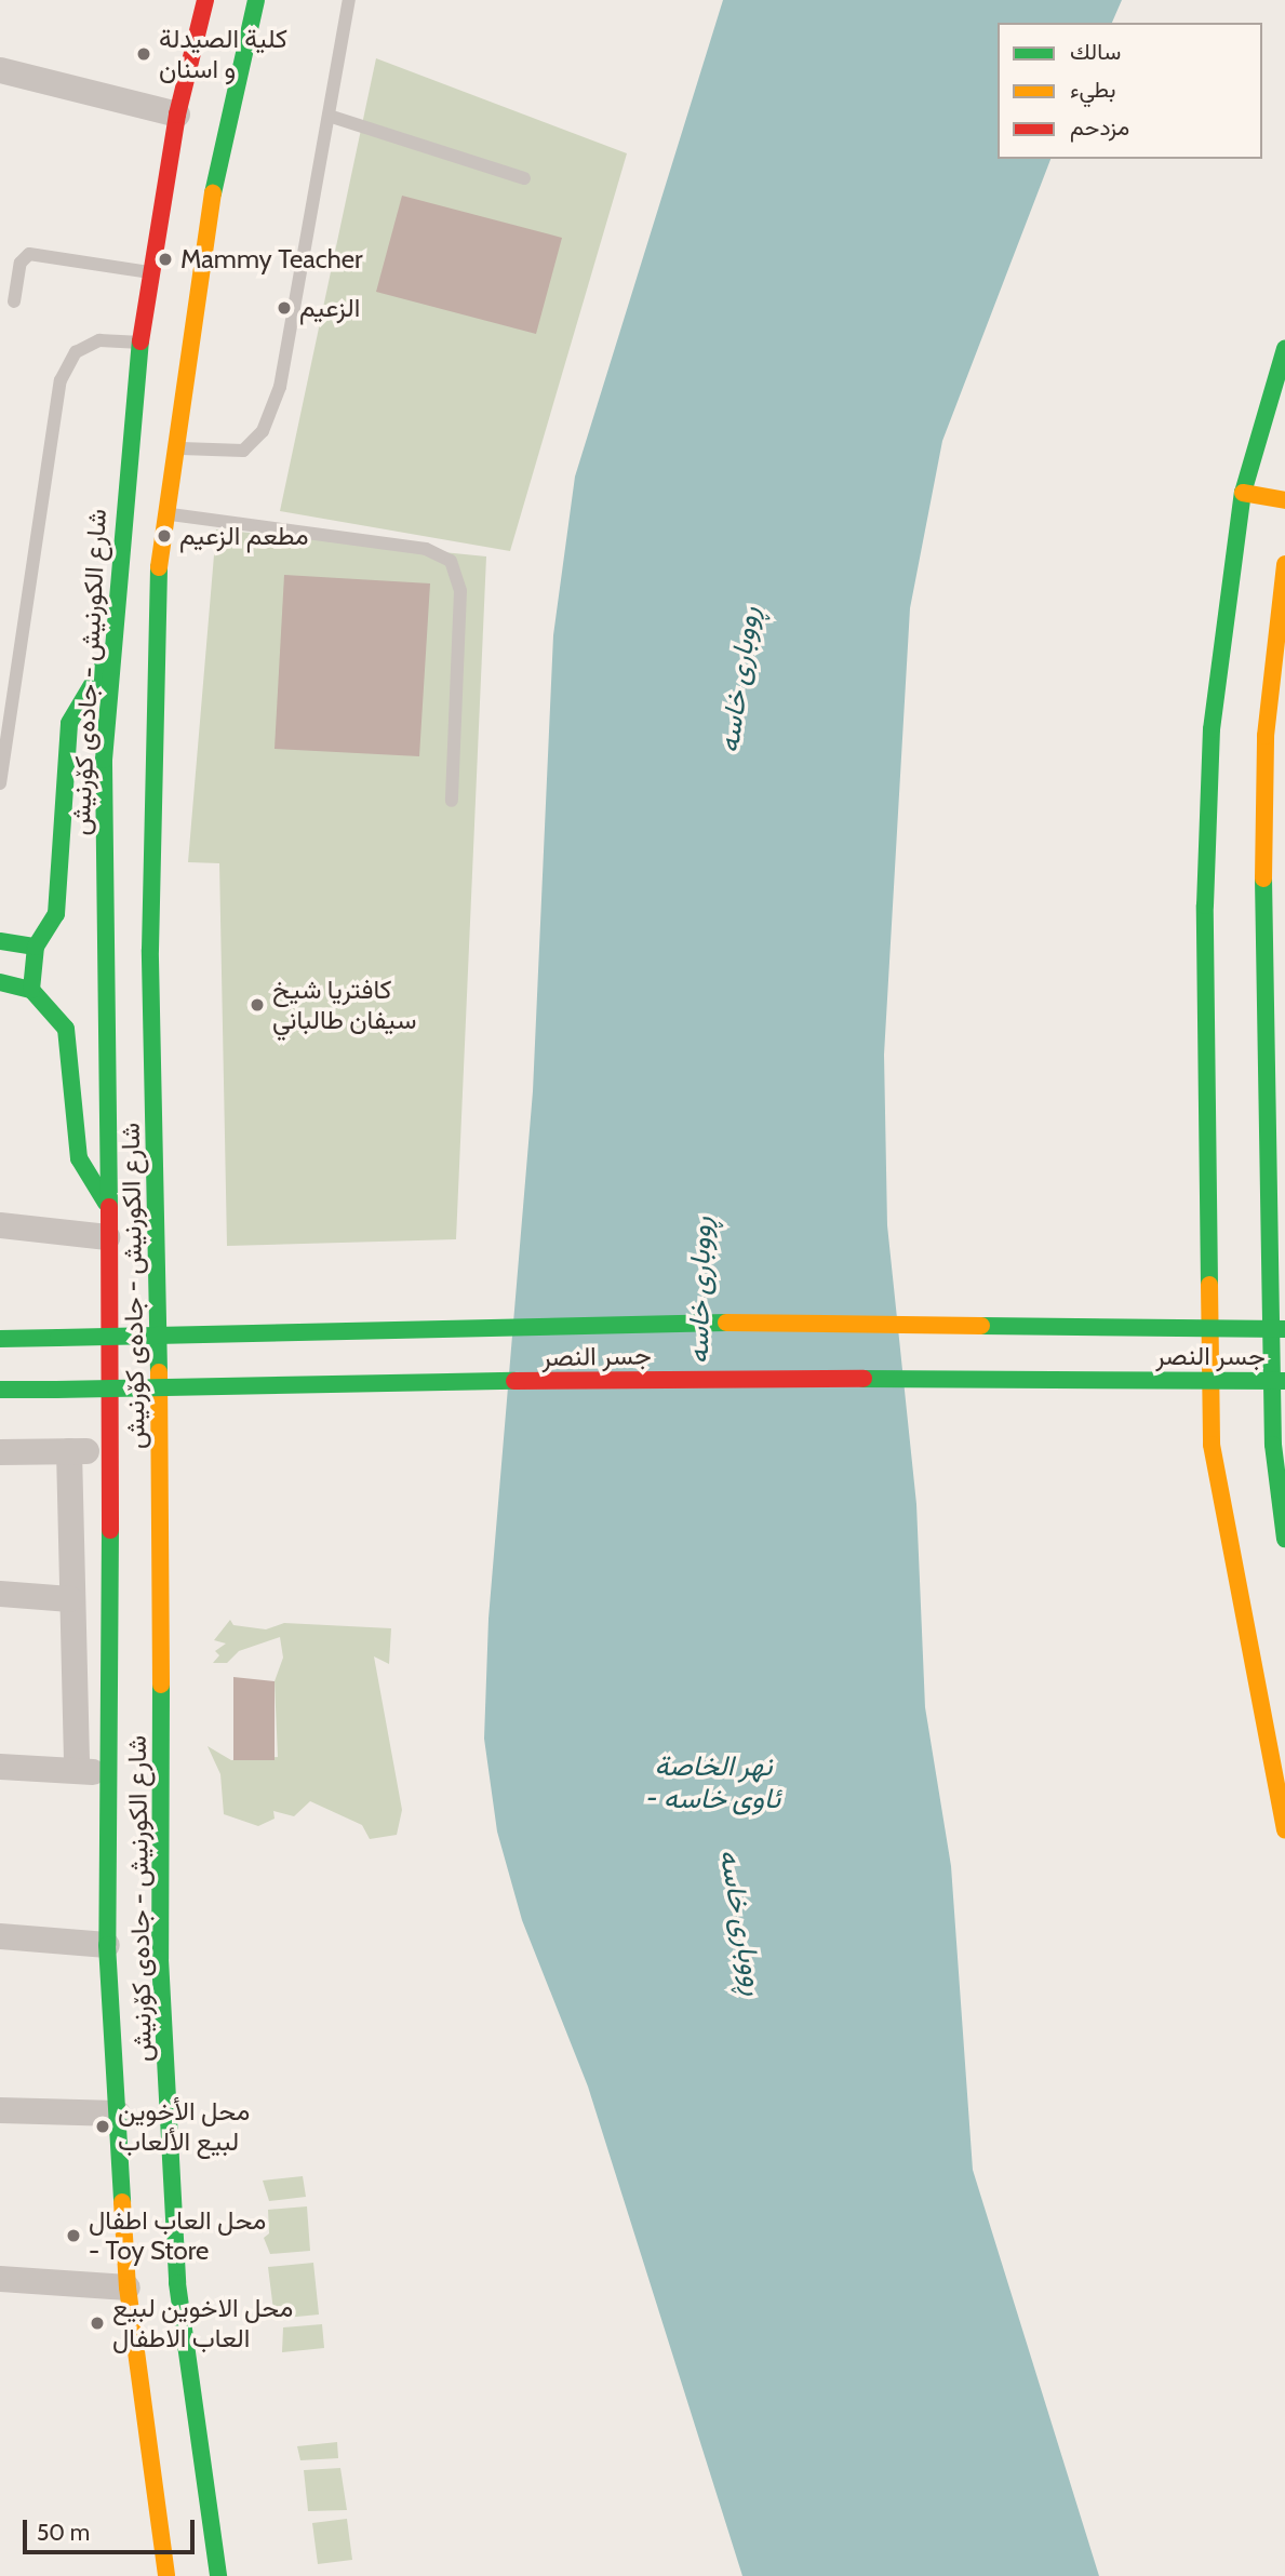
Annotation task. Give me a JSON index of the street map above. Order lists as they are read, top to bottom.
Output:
{
  "streets": {
    "main road": ["شارع الكورنيش - جادەی کۆرنیش", "جسر النصر"]
  },
  "water": ["ڕووباری خاسە", "نهر الخاصة - ئاوی خاسە"],
  "places": [
    "كلية الصيدلة و اسنان",
    "Mammy Teacher",
    "الزعيم",
    "مطعم الزعيم",
    "كافتريا شيخ سيفان طالباني",
    "محل الأخوين لبيع الألعاب",
    "محل العاب اطفال - Toy Store",
    "محل الاخوين لبيع العاب الاطفال"
  ],
  "legend": ["سالك", "بطيء", "مزدحم"],
  "scale_bar": "50 m"
}
